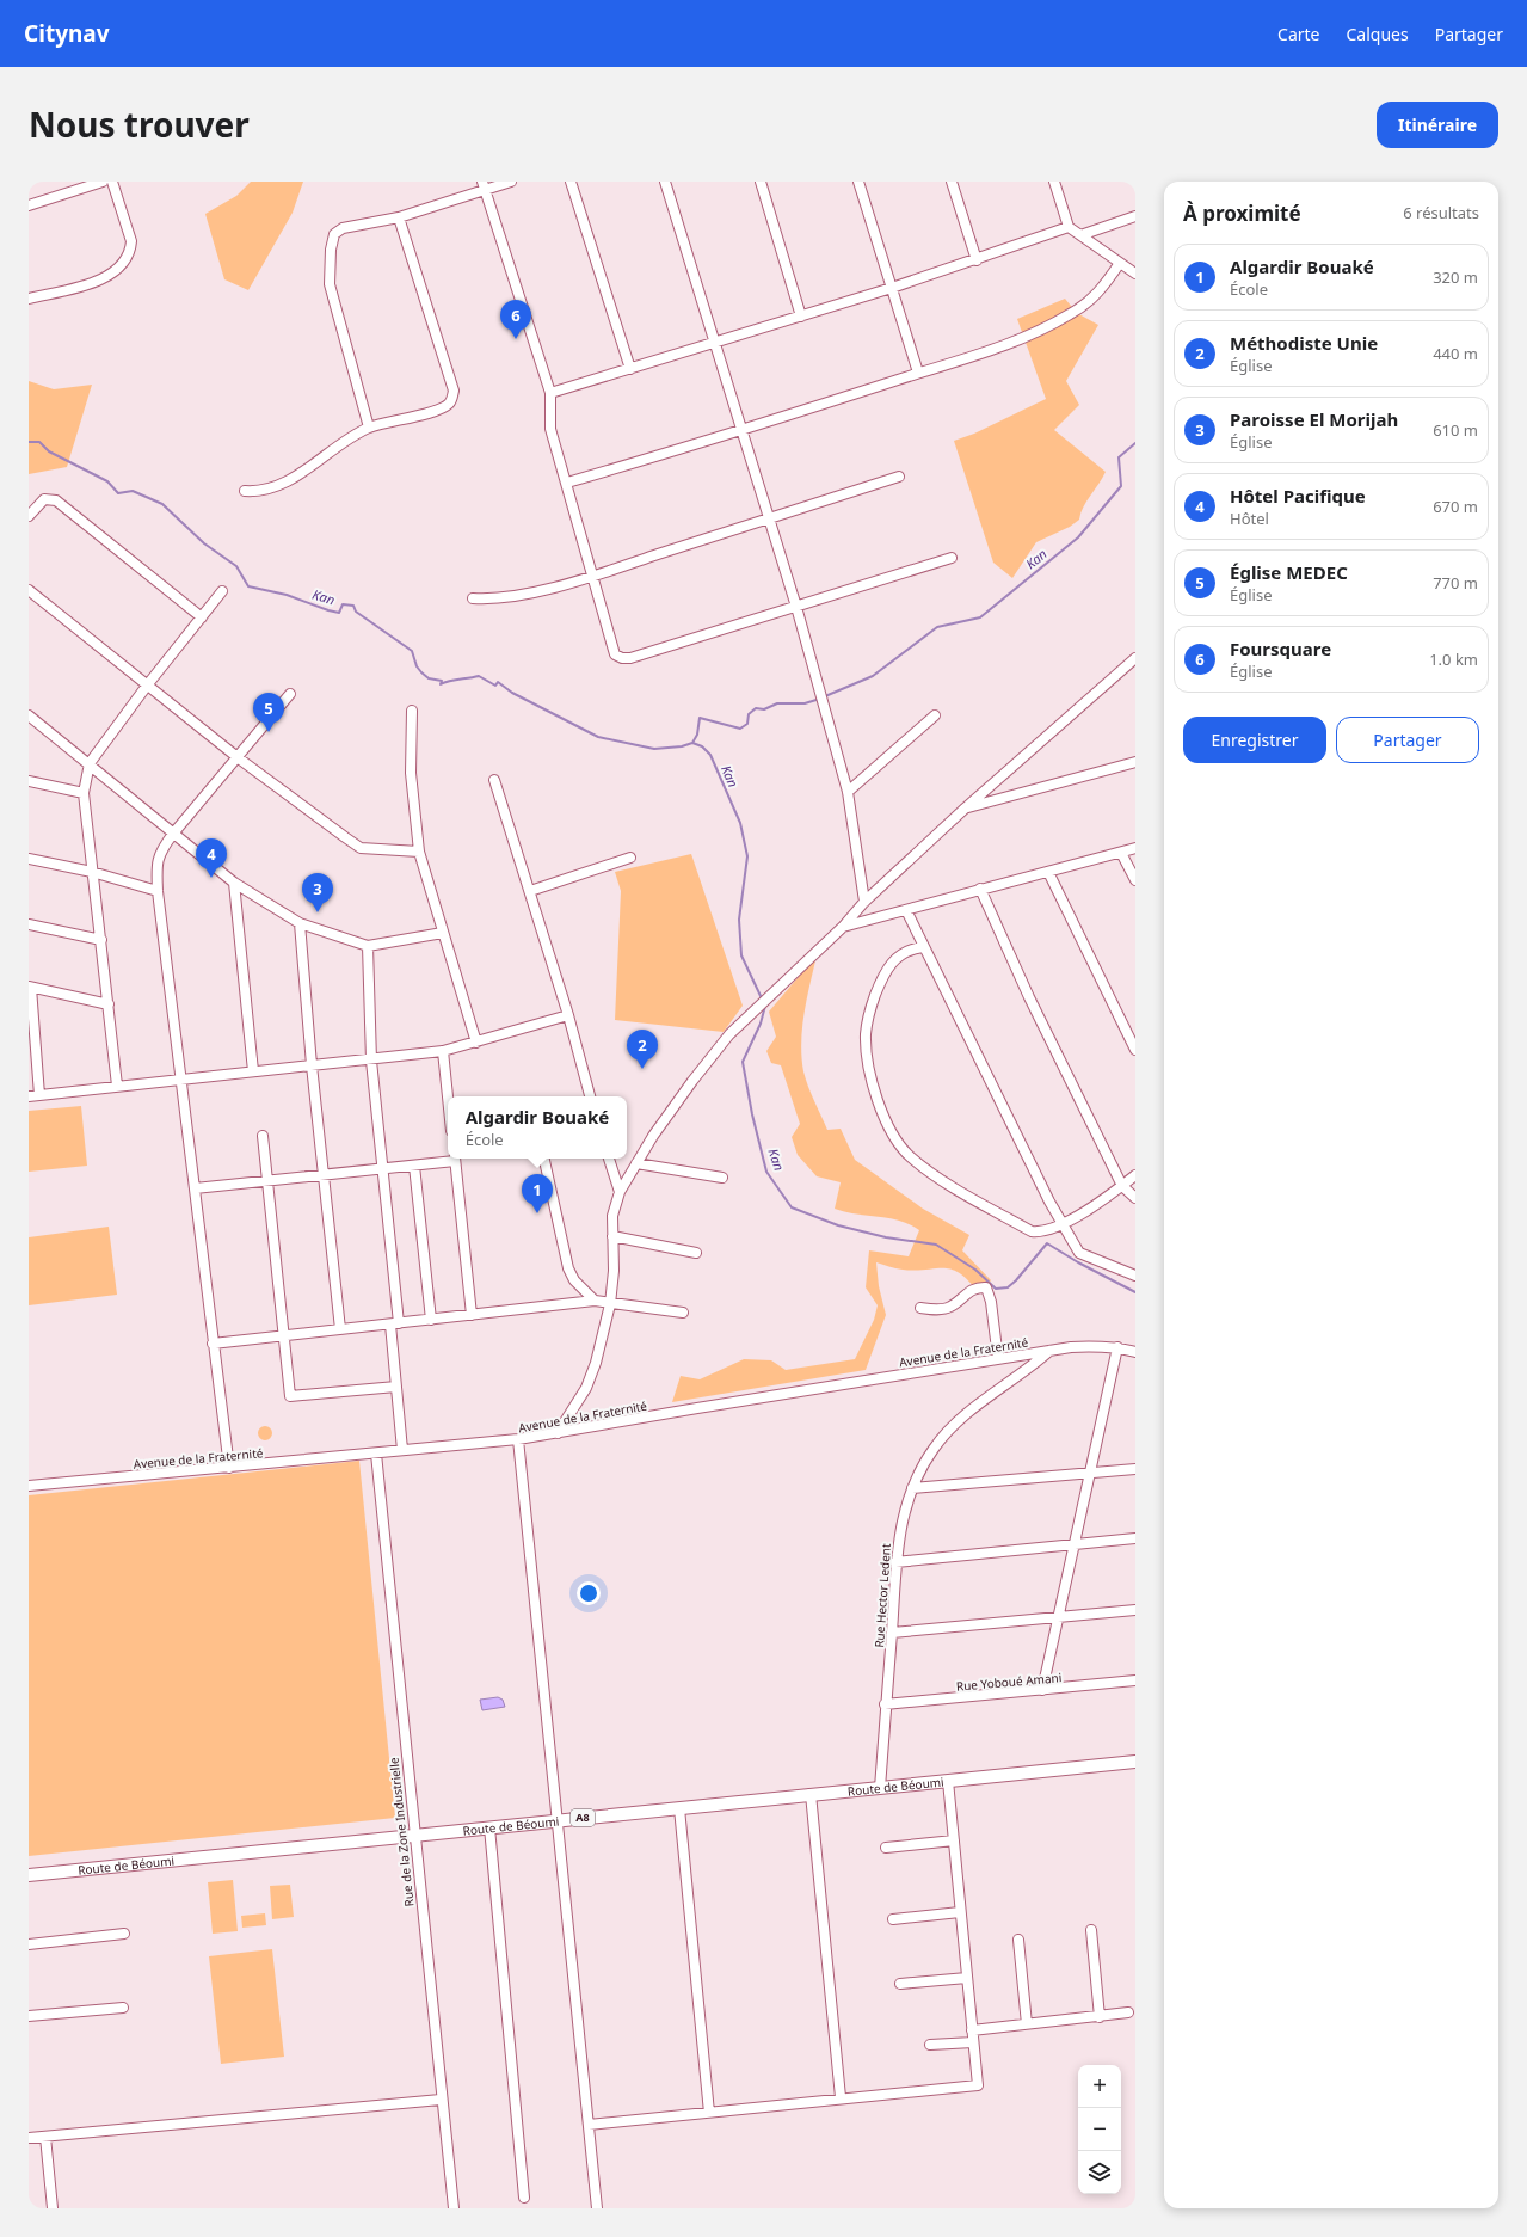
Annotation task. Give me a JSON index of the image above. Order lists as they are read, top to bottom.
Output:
{
  "streets": {
    "main road": ["Route de Béoumi", "A8"],
    "street": [
      "Avenue de la Fraternité",
      "Rue Hector Ledent",
      "Rue Yoboué Amani",
      "Rue de la Zone Industrielle"
    ]
  },
  "crossings": [
    ["Avenue de la Fraternité", "Rue Hector Ledent"],
    ["Avenue de la Fraternité", "Rue de la Zone Industrielle"],
    ["Rue Hector Ledent", "Rue Yoboué Amani"],
    ["Rue Hector Ledent", "Route de Béoumi"],
    ["Route de Béoumi", "Rue de la Zone Industrielle"]
  ],
  "water": ["Kan"],
  "page": {
    "header": "Citynav",
    "nav": ["Carte", "Calques", "Partager"],
    "title": "Nous trouver",
    "buttons": [
      "Itinéraire",
      ["Enregistrer", "Partager"]
    ],
    "heading": ["À proximité", "6 résultats"],
    "list": [
      {
        "mark": "1",
        "name": "Algardir Bouaké",
        "note": "École",
        "value": "320 m"
      },
      {
        "mark": "2",
        "name": "Méthodiste Unie",
        "note": "Église",
        "value": "440 m"
      },
      {
        "mark": "3",
        "name": "Paroisse El Morijah",
        "note": "Église",
        "value": "610 m"
      },
      {
        "mark": "4",
        "name": "Hôtel Pacifique",
        "note": "Hôtel",
        "value": "670 m"
      },
      {
        "mark": "5",
        "name": "Église MEDEC",
        "note": "Église",
        "value": "770 m"
      },
      {
        "mark": "6",
        "name": "Foursquare",
        "note": "Église",
        "value": "1.0 km"
      }
    ],
    "pins": [
      "6",
      "5",
      "4",
      "3",
      "2",
      "1"
    ],
    "popup": ["Algardir Bouaké", "École"],
    "map_buttons": ["+", "−"]
  }
}
